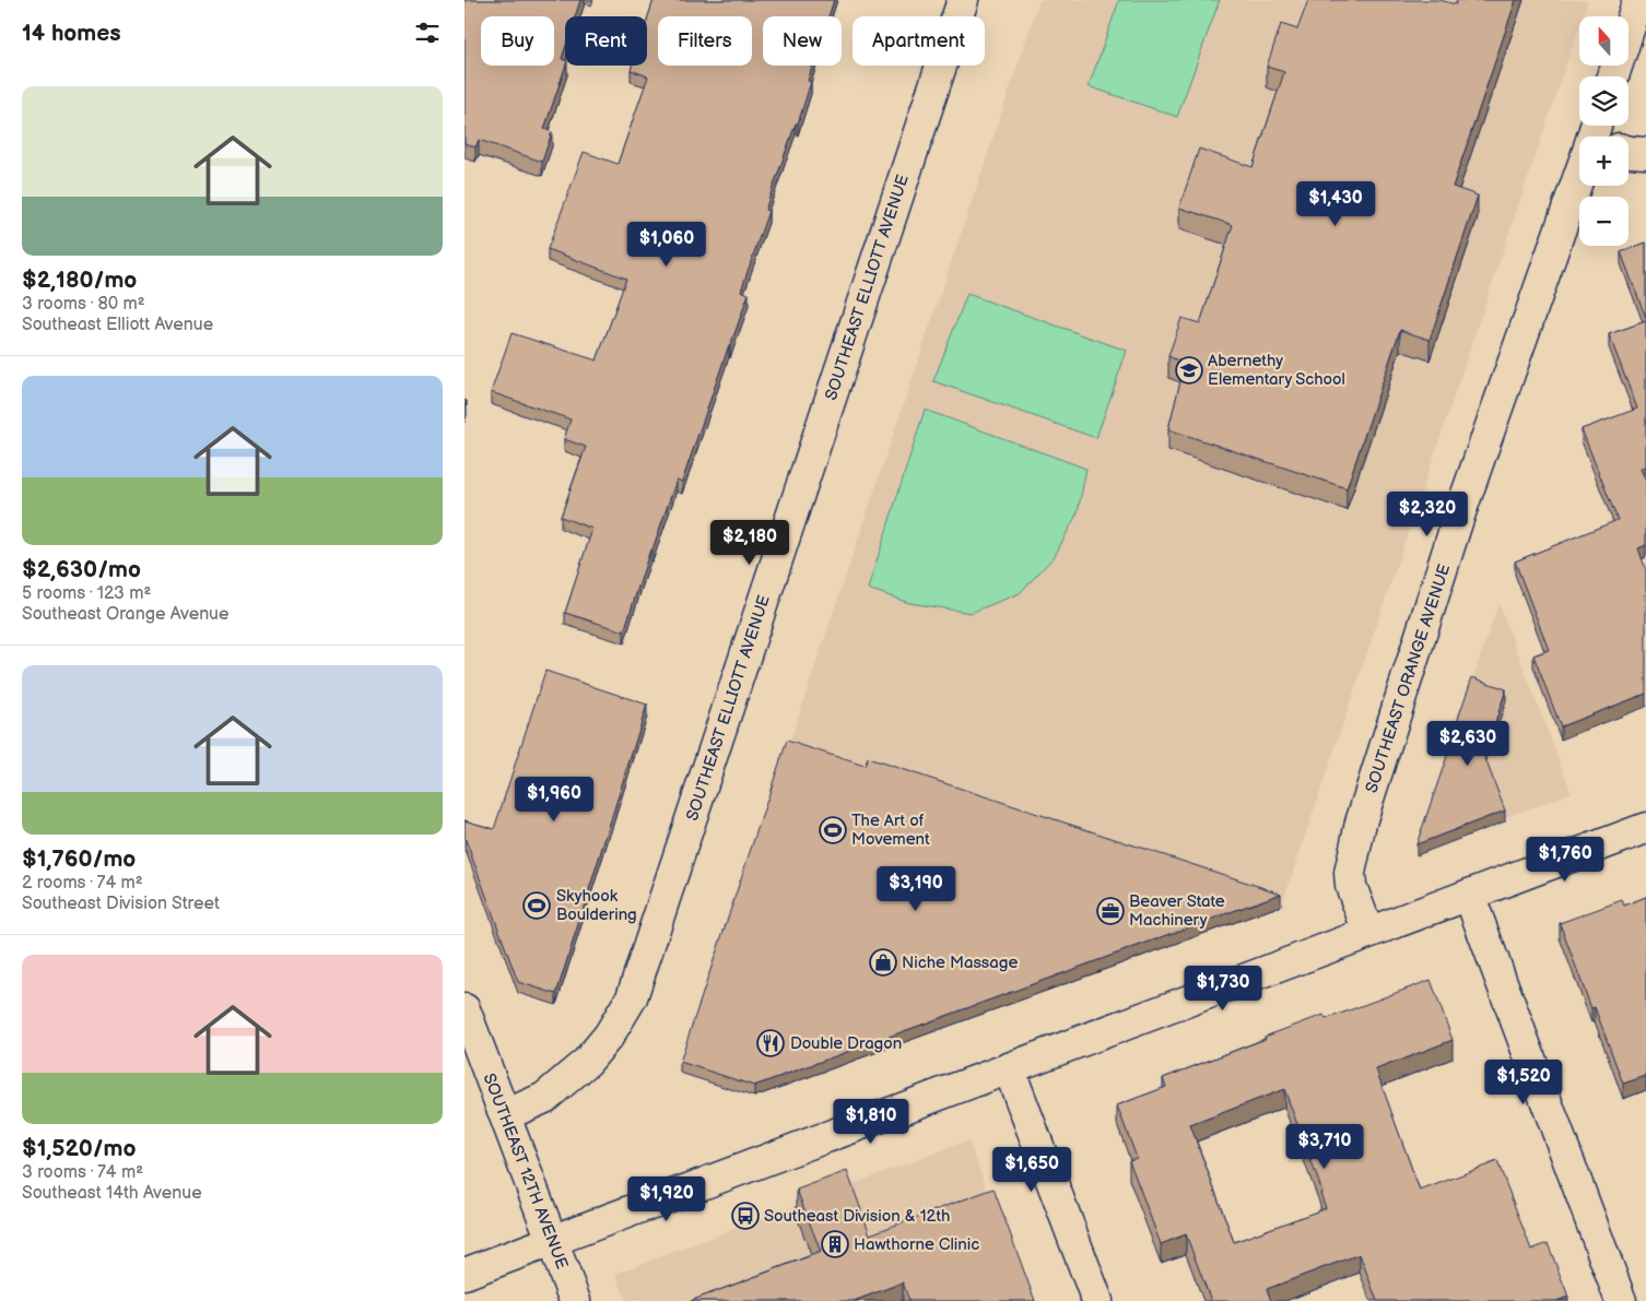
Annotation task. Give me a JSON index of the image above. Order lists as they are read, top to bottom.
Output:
{
  "streets": {
    "street": ["SOUTHEAST ELLIOTT AVENUE", "SOUTHEAST ORANGE AVENUE", "SOUTHEAST 12TH AVENUE"]
  },
  "crossings": [
    ["SOUTHEAST ELLIOTT AVENUE", "SOUTHEAST 12TH AVENUE"]
  ],
  "places": {
    "school or university": ["Abernethy Elementary School"],
    "sports": ["The Art of Movement", "Skyhook Bouldering"],
    "office": ["Beaver State Machinery"],
    "shop": ["Niche Massage"],
    "restaurant": ["Double Dragon"],
    "bus stop": ["Southeast Division & 12th"],
    "building": ["Hawthorne Clinic"]
  },
  "north": "top",
  "page": {
    "heading": "14 homes",
    "map_buttons": ["+", "−"],
    "chip": [
      "Buy",
      "Rent",
      "Filters",
      "New",
      "Apartment"
    ],
    "list": [
      {
        "name": "$2,180/mo",
        "note": "3 rooms · 80 m² · Southeast Elliott Avenue"
      },
      {
        "name": "$2,630/mo",
        "note": "5 rooms · 123 m² · Southeast Orange Avenue"
      },
      {
        "name": "$1,760/mo",
        "note": "2 rooms · 74 m² · Southeast Division Street"
      },
      {
        "name": "$1,520/mo",
        "note": "3 rooms · 74 m² · Southeast 14th Avenue"
      }
    ],
    "price": [
      "$1,430",
      "$1,060",
      "$2,320",
      "$2,180",
      "$2,630",
      "$1,960",
      "$1,760",
      "$3,190",
      "$1,730",
      "$1,520",
      "$1,810",
      "$3,710",
      "$1,650",
      "$1,920"
    ]
  }
}
